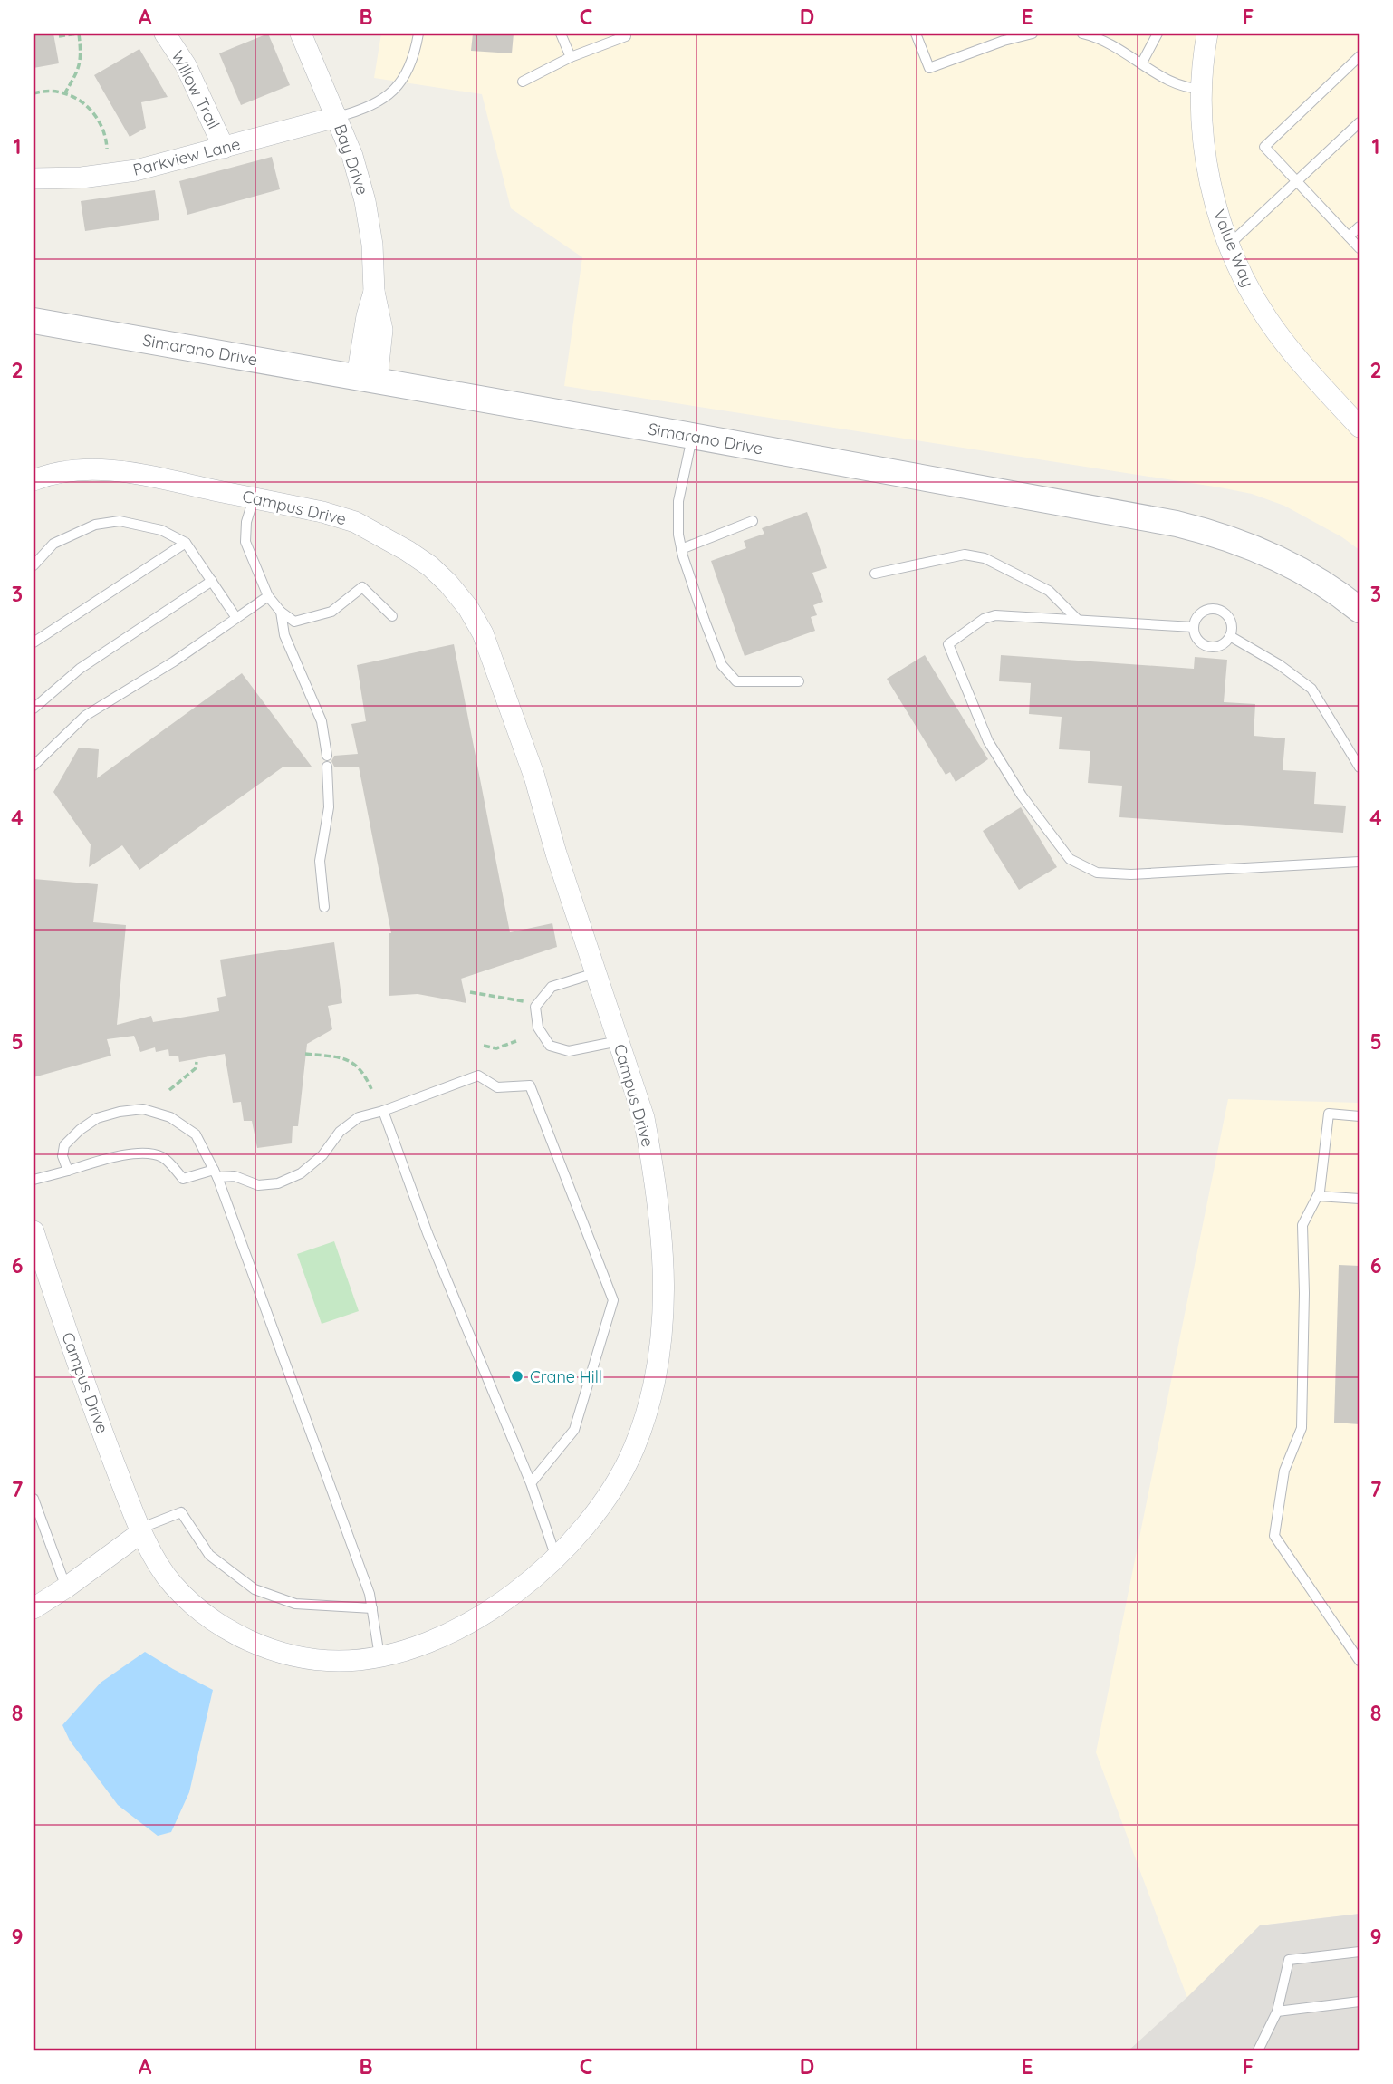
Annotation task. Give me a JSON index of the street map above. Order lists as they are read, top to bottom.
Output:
{
  "streets": {
    "street": [
      "Willow Trail",
      "Parkview Lane",
      "Bay Drive",
      "Value Way",
      "Simarano Drive",
      "Campus Drive"
    ]
  },
  "crossings": [
    ["Willow Trail", "Parkview Lane"],
    ["Parkview Lane", "Bay Drive"],
    ["Bay Drive", "Simarano Drive"]
  ],
  "places": ["Crane Hill"],
  "grid": {
    "columns": [
      "A",
      "B",
      "C",
      "D",
      "E",
      "F"
    ],
    "rows": [
      "1",
      "2",
      "3",
      "4",
      "5",
      "6",
      "7",
      "8",
      "9"
    ]
  }
}
